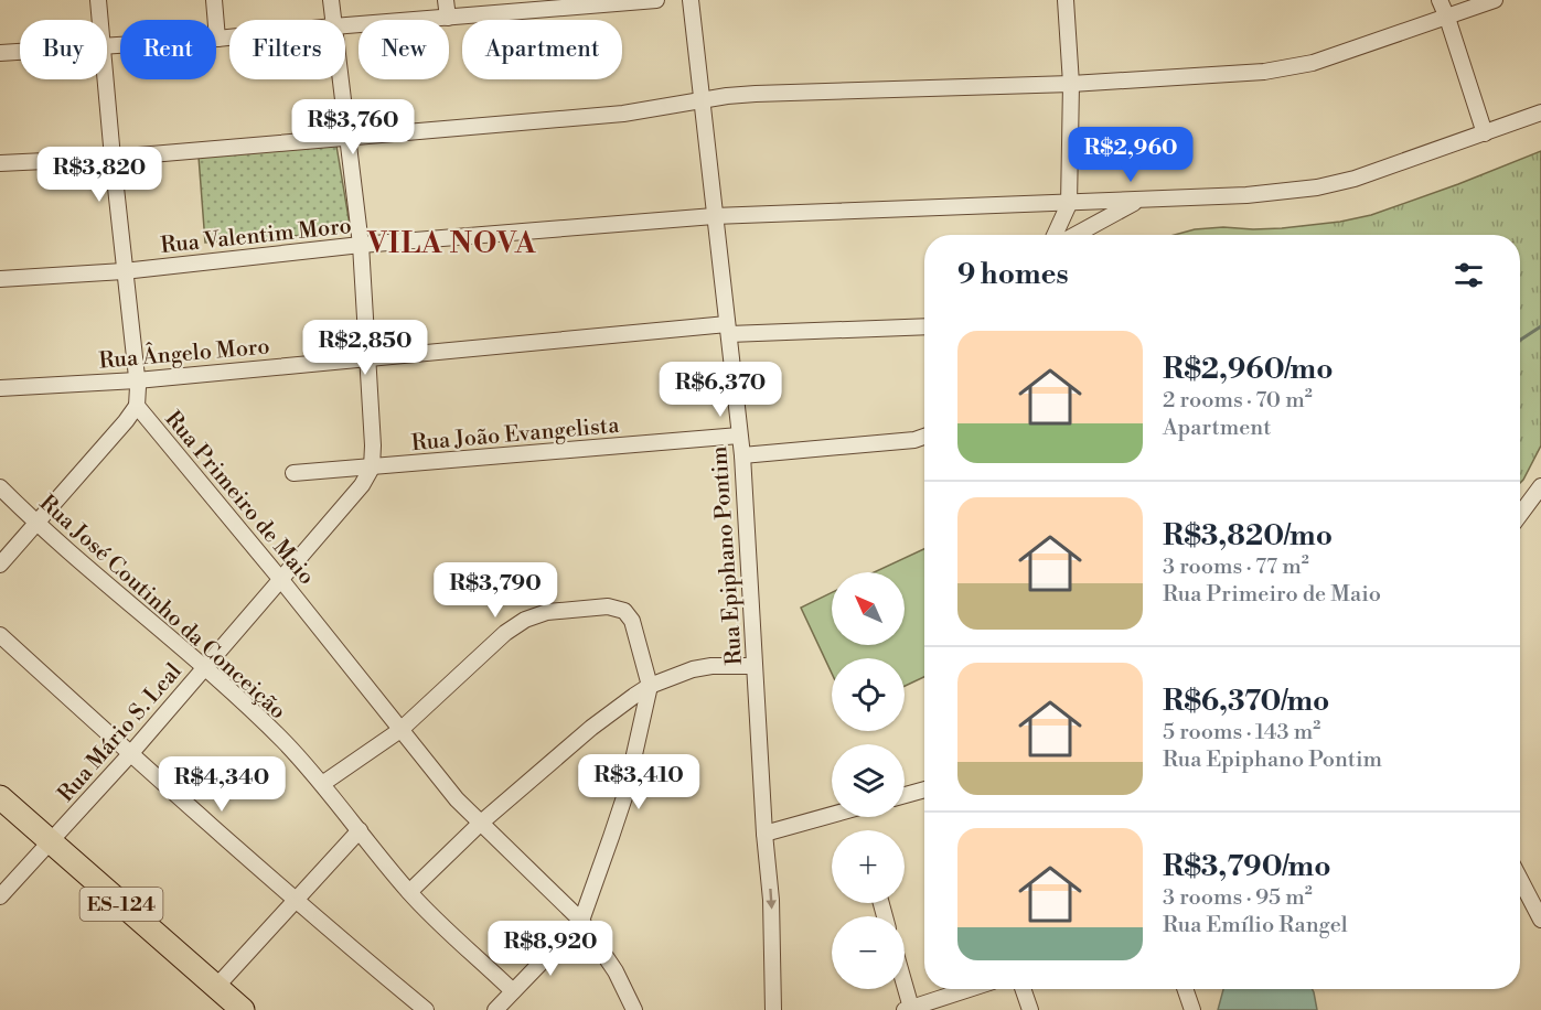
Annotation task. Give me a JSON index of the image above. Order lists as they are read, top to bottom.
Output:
{
  "streets": {
    "main road": ["ES-124"],
    "street": [
      "Rua Valentim Moro",
      "Rua Ângelo Moro",
      "Rua João Evangelista",
      "Rua Primeiro de Maio",
      "Rua Epiphano Pontim",
      "Rua José Coutinho da Conceição",
      "Rua Mário S. Leal"
    ]
  },
  "crossings": [
    ["Rua Valentim Moro", "Rua Primeiro de Maio"],
    ["Rua Valentim Moro", "Rua Epiphano Pontim"],
    ["Rua Ângelo Moro", "Rua Primeiro de Maio"],
    ["Rua Ângelo Moro", "Rua Epiphano Pontim"],
    ["Rua João Evangelista", "Rua Epiphano Pontim"],
    ["Rua João Evangelista", "Rua Mário S. Leal"],
    ["Rua Primeiro de Maio", "Rua Mário S. Leal"],
    ["Rua José Coutinho da Conceição", "Rua Mário S. Leal"],
    ["Rua Mário S. Leal", "ES-124"]
  ],
  "districts": ["VILA NOVA"],
  "north": "top left",
  "page": {
    "chip": [
      "Buy",
      "Rent",
      "Filters",
      "New",
      "Apartment"
    ],
    "price": [
      "R$3,760",
      "R$2,960",
      "R$3,820",
      "R$2,850",
      "R$6,370",
      "R$3,790",
      "R$3,410",
      "R$4,340",
      "R$8,920"
    ],
    "heading": "9 homes",
    "list": [
      {
        "name": "R$2,960/mo",
        "note": "2 rooms · 70 m² · Apartment"
      },
      {
        "name": "R$3,820/mo",
        "note": "3 rooms · 77 m² · Rua Primeiro de Maio"
      },
      {
        "name": "R$6,370/mo",
        "note": "5 rooms · 143 m² · Rua Epiphano Pontim"
      },
      {
        "name": "R$3,790/mo",
        "note": "3 rooms · 95 m² · Rua Emílio Rangel"
      }
    ],
    "map_buttons": ["+", "−"]
  }
}
